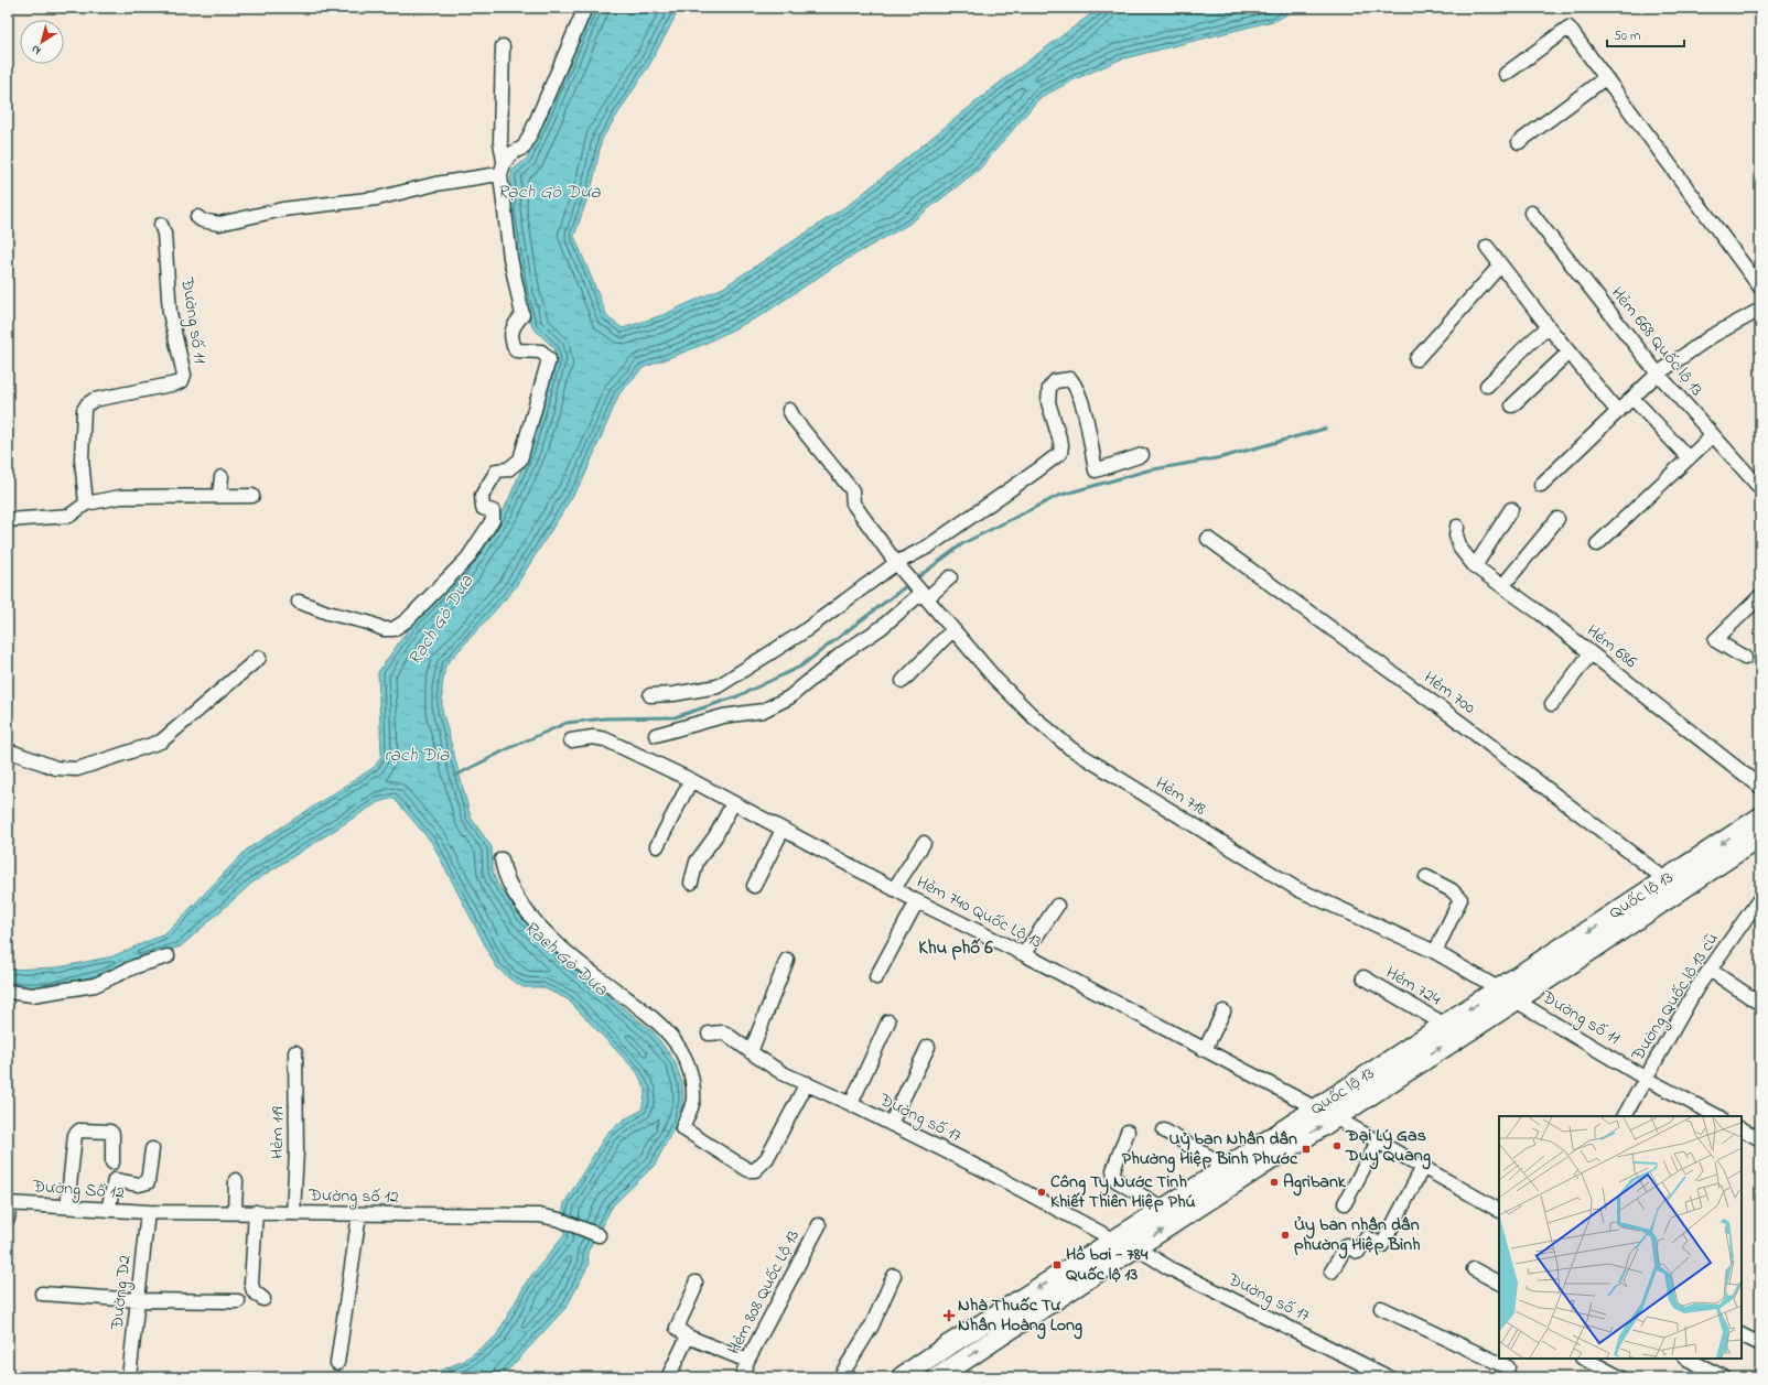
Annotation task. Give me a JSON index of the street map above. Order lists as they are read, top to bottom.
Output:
{
  "streets": {
    "highway": ["Quốc lộ 13"],
    "street": [
      "Đường số 11",
      "Hẻm 668 Quốc lộ 13",
      "Hẻm 686",
      "Hẻm 700",
      "Hẻm 718",
      "Hẻm 740 Quốc Lộ 13",
      "Hẻm 724",
      "Đường Quốc lộ 13 cũ",
      "Đường số 17",
      "Hẻm 119",
      "Đường Số 12",
      "Đường số 12",
      "Đường D2",
      "Hẻm 808 Quốc Lộ 13"
    ]
  },
  "crossings": [
    ["Đường số 11", "Hẻm 718"],
    ["Đường số 11", "Quốc lộ 13"],
    ["Đường số 11", "Đường Quốc lộ 13 cũ"],
    ["Hẻm 700", "Quốc lộ 13"],
    ["Hẻm 718", "Quốc lộ 13"],
    ["Quốc lộ 13", "Hẻm 740 Quốc Lộ 13"],
    ["Quốc lộ 13", "Hẻm 724"],
    ["Quốc lộ 13", "Đường số 17"],
    ["Hẻm 119", "Đường số 12"],
    ["Đường Số 12", "Đường số 12"],
    ["Đường Số 12", "Đường D2"],
    ["Đường số 12", "Đường D2"]
  ],
  "districts": ["Khu phố 6"],
  "water": ["Rạch Gò Dưa", "rạch Đìa"],
  "places": {
    "other": [
      "Đại Lý Gas Duy Quang",
      "Agribank",
      "Công Ty Nước Tinh Khiết Thiên Hiệp Phú",
      "Ủy ban nhân dân phường Hiệp Bình"
    ],
    "transit": ["Uỷ ban Nhân dân Phường Hiệp Bình Phước", "Hồ bơi - 784 Quốc lộ 13"],
    "health": ["Nhà Thuốc Tư Nhân Hoàng Long"]
  },
  "scale_bar": "50 m",
  "north": "bottom left"
}
